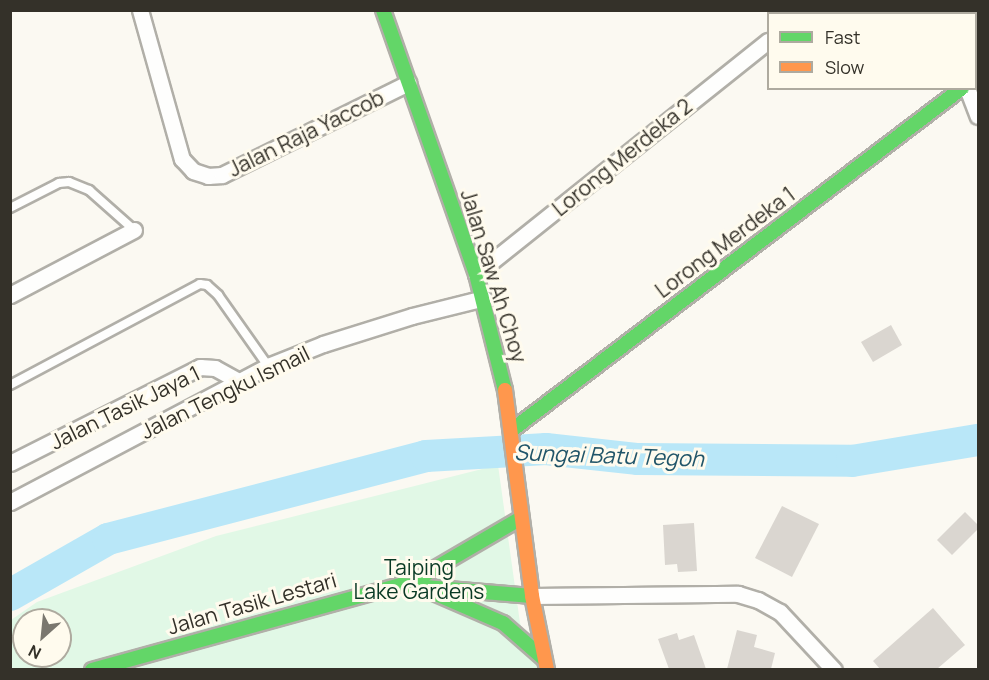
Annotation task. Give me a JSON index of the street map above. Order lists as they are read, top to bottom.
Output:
{
  "streets": {
    "street": [
      "Jalan Raja Yaccob",
      "Lorong Merdeka 2",
      "Lorong Merdeka 1",
      "Jalan Saw Ah Choy",
      "Jalan Tengku Ismail",
      "Jalan Tasik Jaya 1",
      "Jalan Tasik Lestari"
    ]
  },
  "crossings": [
    ["Jalan Raja Yaccob", "Jalan Saw Ah Choy"],
    ["Lorong Merdeka 2", "Jalan Saw Ah Choy"],
    ["Lorong Merdeka 1", "Jalan Saw Ah Choy"],
    ["Jalan Saw Ah Choy", "Jalan Tengku Ismail"],
    ["Jalan Saw Ah Choy", "Jalan Tasik Lestari"],
    ["Jalan Tengku Ismail", "Jalan Tasik Jaya 1"]
  ],
  "water": ["Sungai Batu Tegoh"],
  "parks": ["Taiping Lake Gardens"],
  "legend": ["Fast", "Slow"],
  "north": "bottom left"
}
